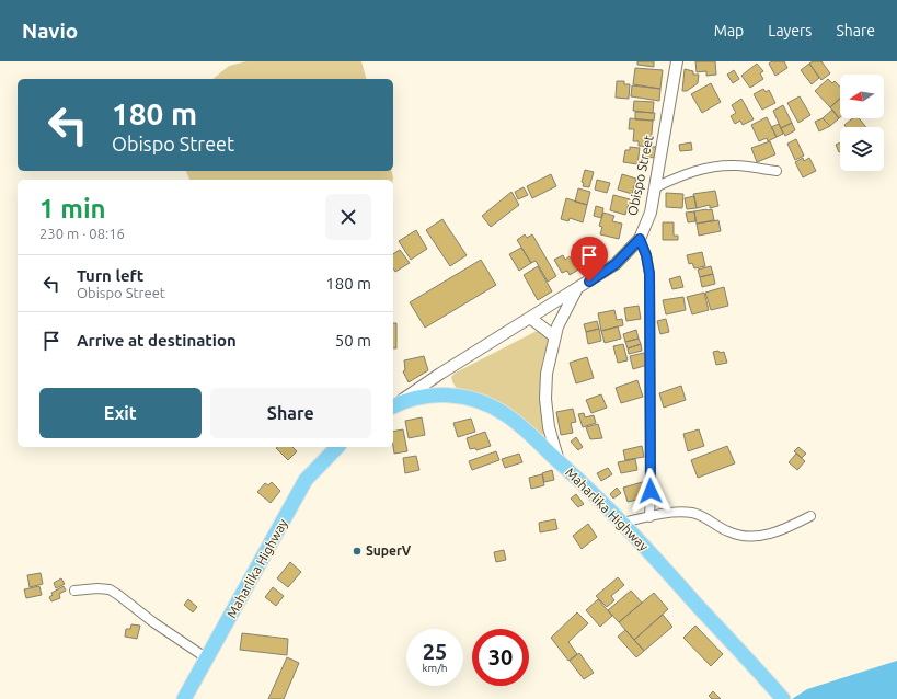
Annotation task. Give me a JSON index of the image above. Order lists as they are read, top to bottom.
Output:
{
  "streets": {
    "highway": ["Maharlika Highway"],
    "street": ["Obispo Street"]
  },
  "crossings": [
    ["Obispo Street", "Maharlika Highway"]
  ],
  "places": ["SuperV"],
  "north": "left",
  "page": {
    "header": "Navio",
    "nav": ["Map", "Layers", "Share"],
    "turn": ["180 m", "Obispo Street"],
    "heading": ["1 min", "230 m · 08:16"],
    "list": [
      {
        "name": "Turn left",
        "note": "Obispo Street",
        "value": "180 m"
      },
      {
        "name": "Arrive at destination",
        "value": "50 m"
      }
    ],
    "buttons": ["Exit", "Share"],
    "speed": "25 km/h",
    "limit": "30"
  }
}
